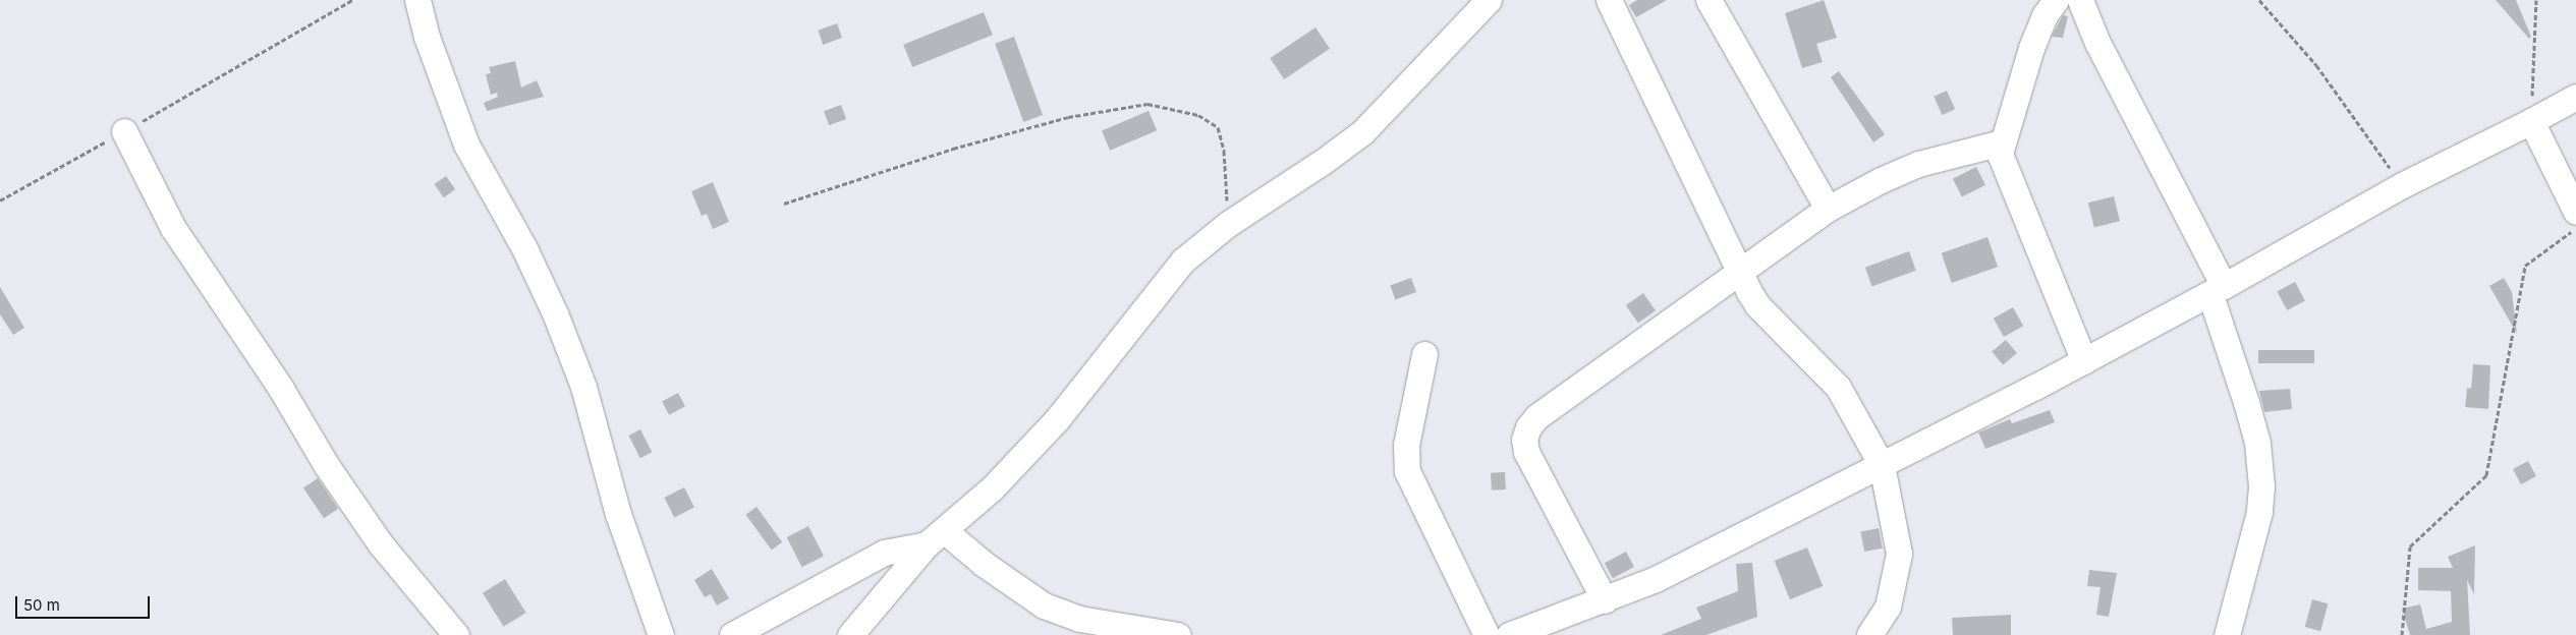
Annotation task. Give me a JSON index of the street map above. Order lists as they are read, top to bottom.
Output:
{
  "scale_bar": "50 m"
}
